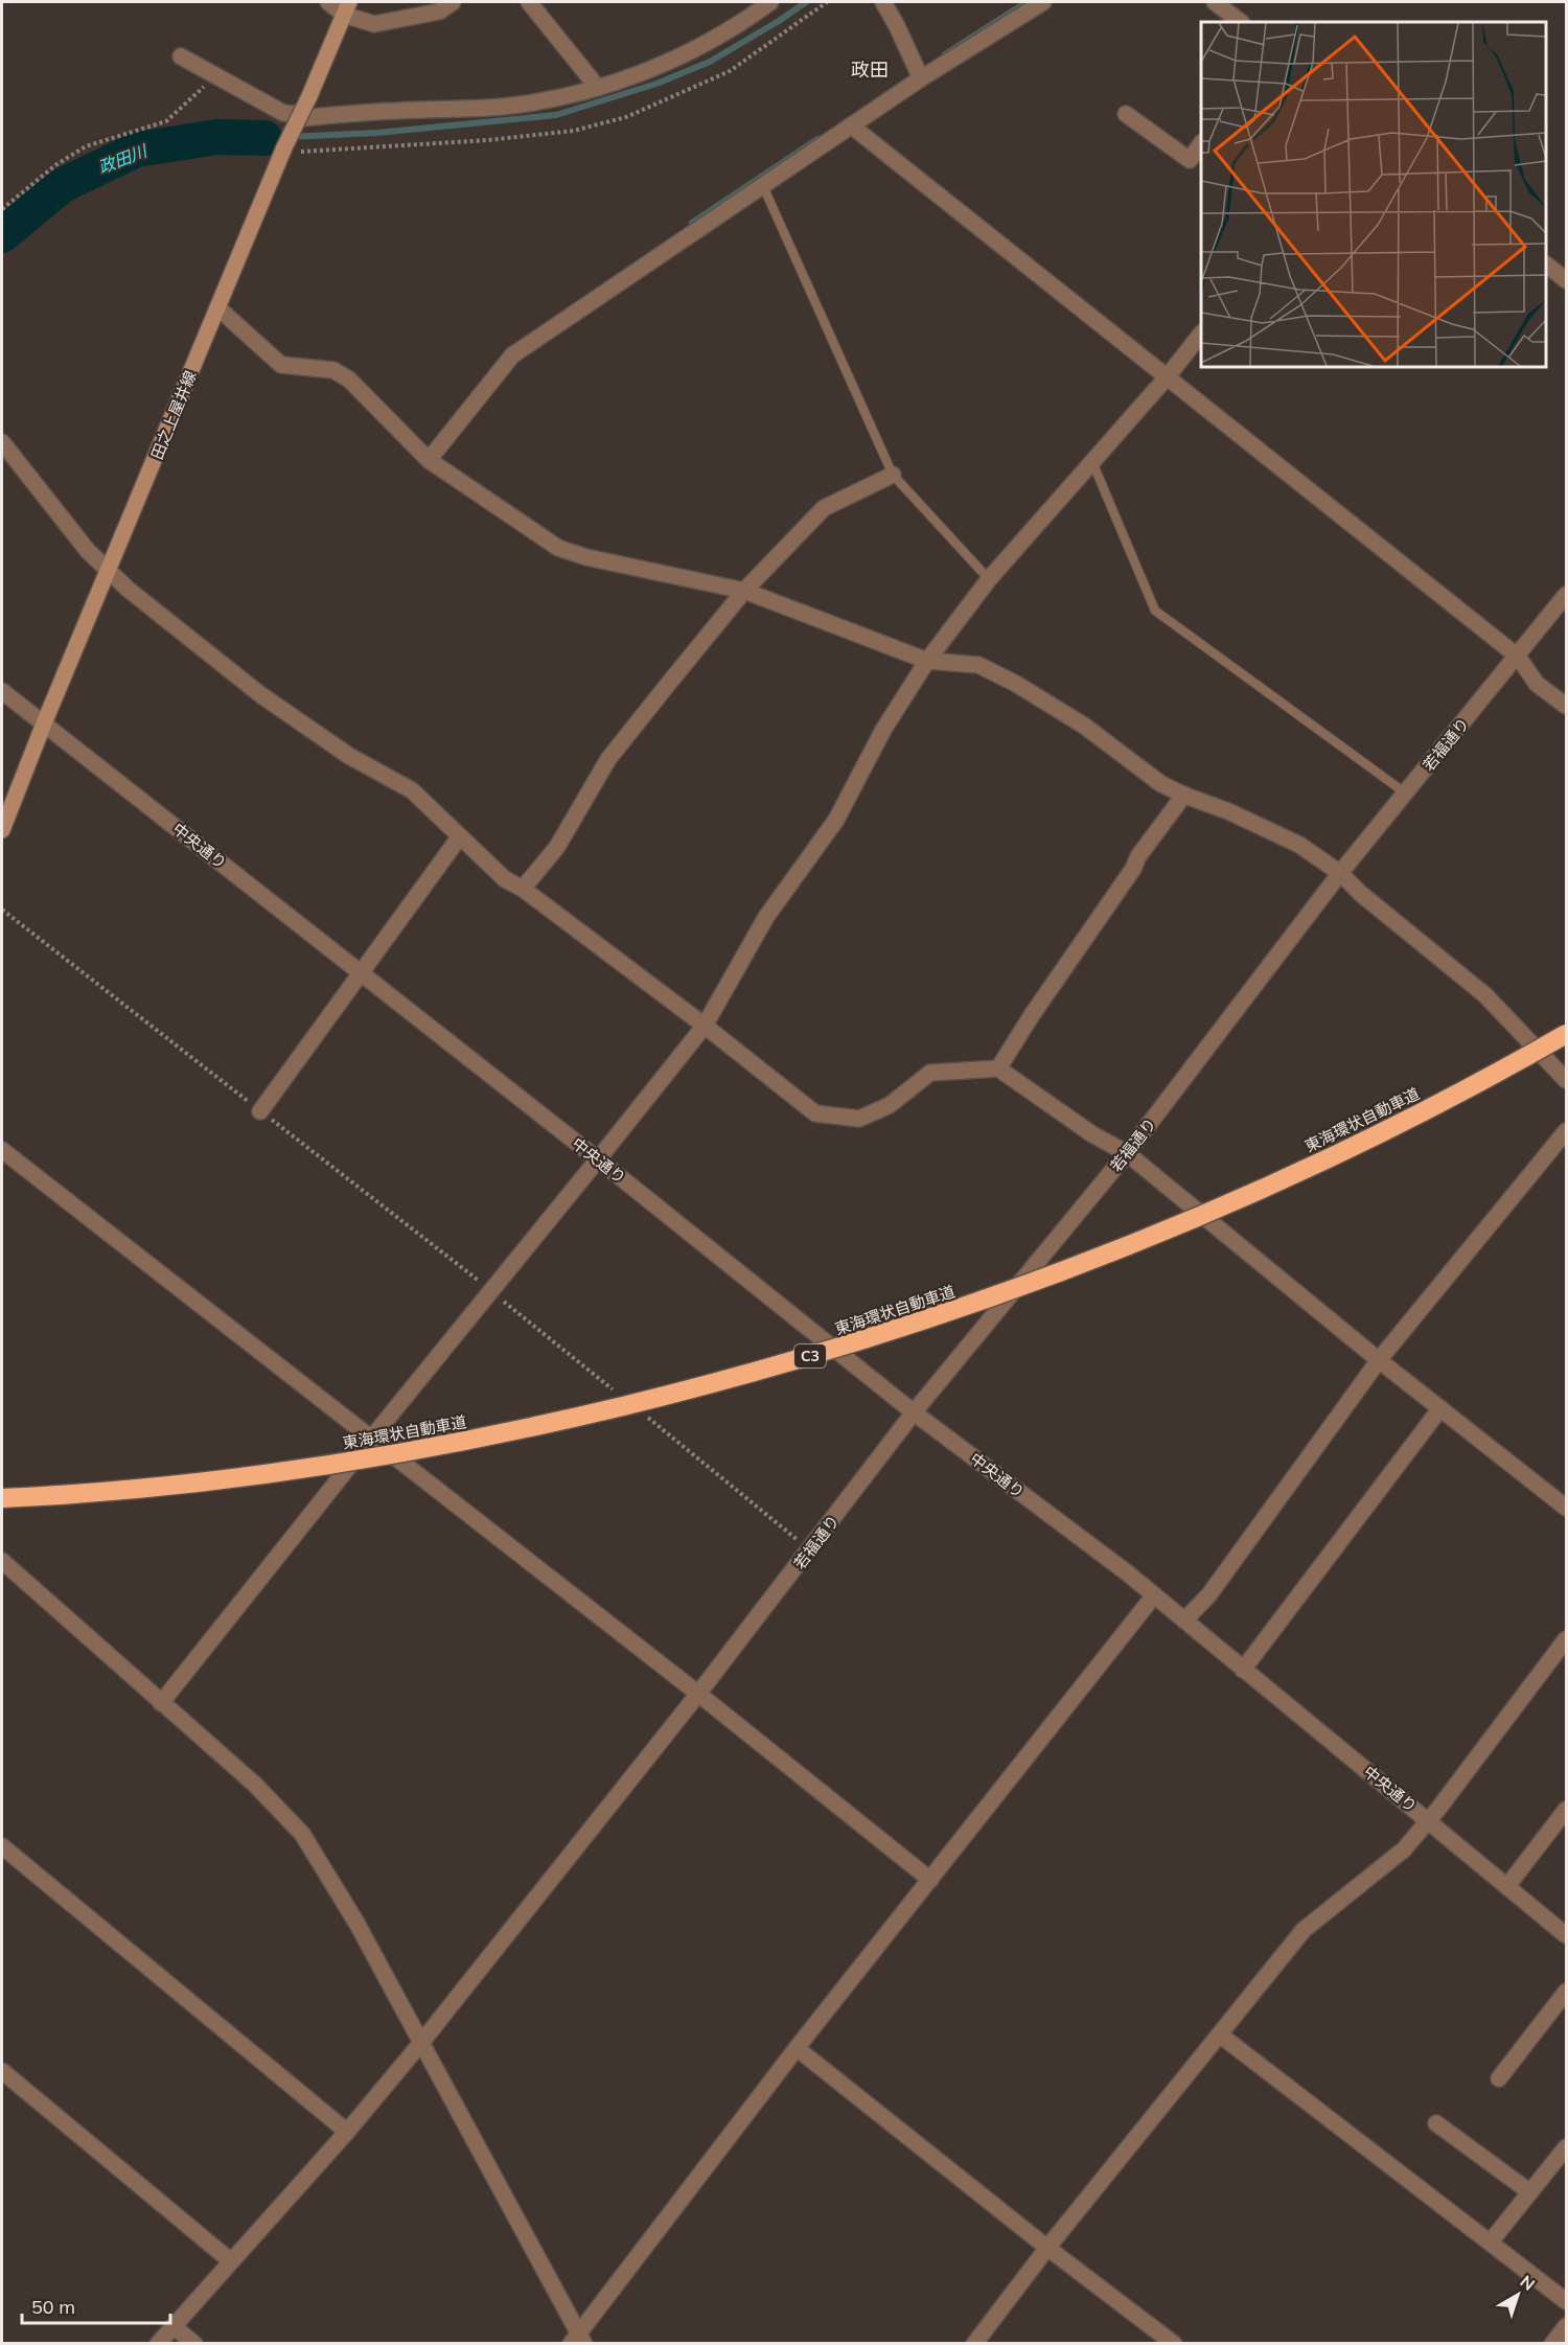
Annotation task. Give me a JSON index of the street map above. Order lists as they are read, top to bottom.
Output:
{
  "streets": {
    "highway": ["東海環状自動車道", "C3"],
    "main road": ["田之上屋井線"],
    "street": ["若福通り", "中央通り"]
  },
  "crossings": [
    ["田之上屋井線", "中央通り"],
    ["若福通り", "中央通り"]
  ],
  "districts": ["政田"],
  "water": ["政田川"],
  "scale_bar": "50 m",
  "north": "top right"
}
